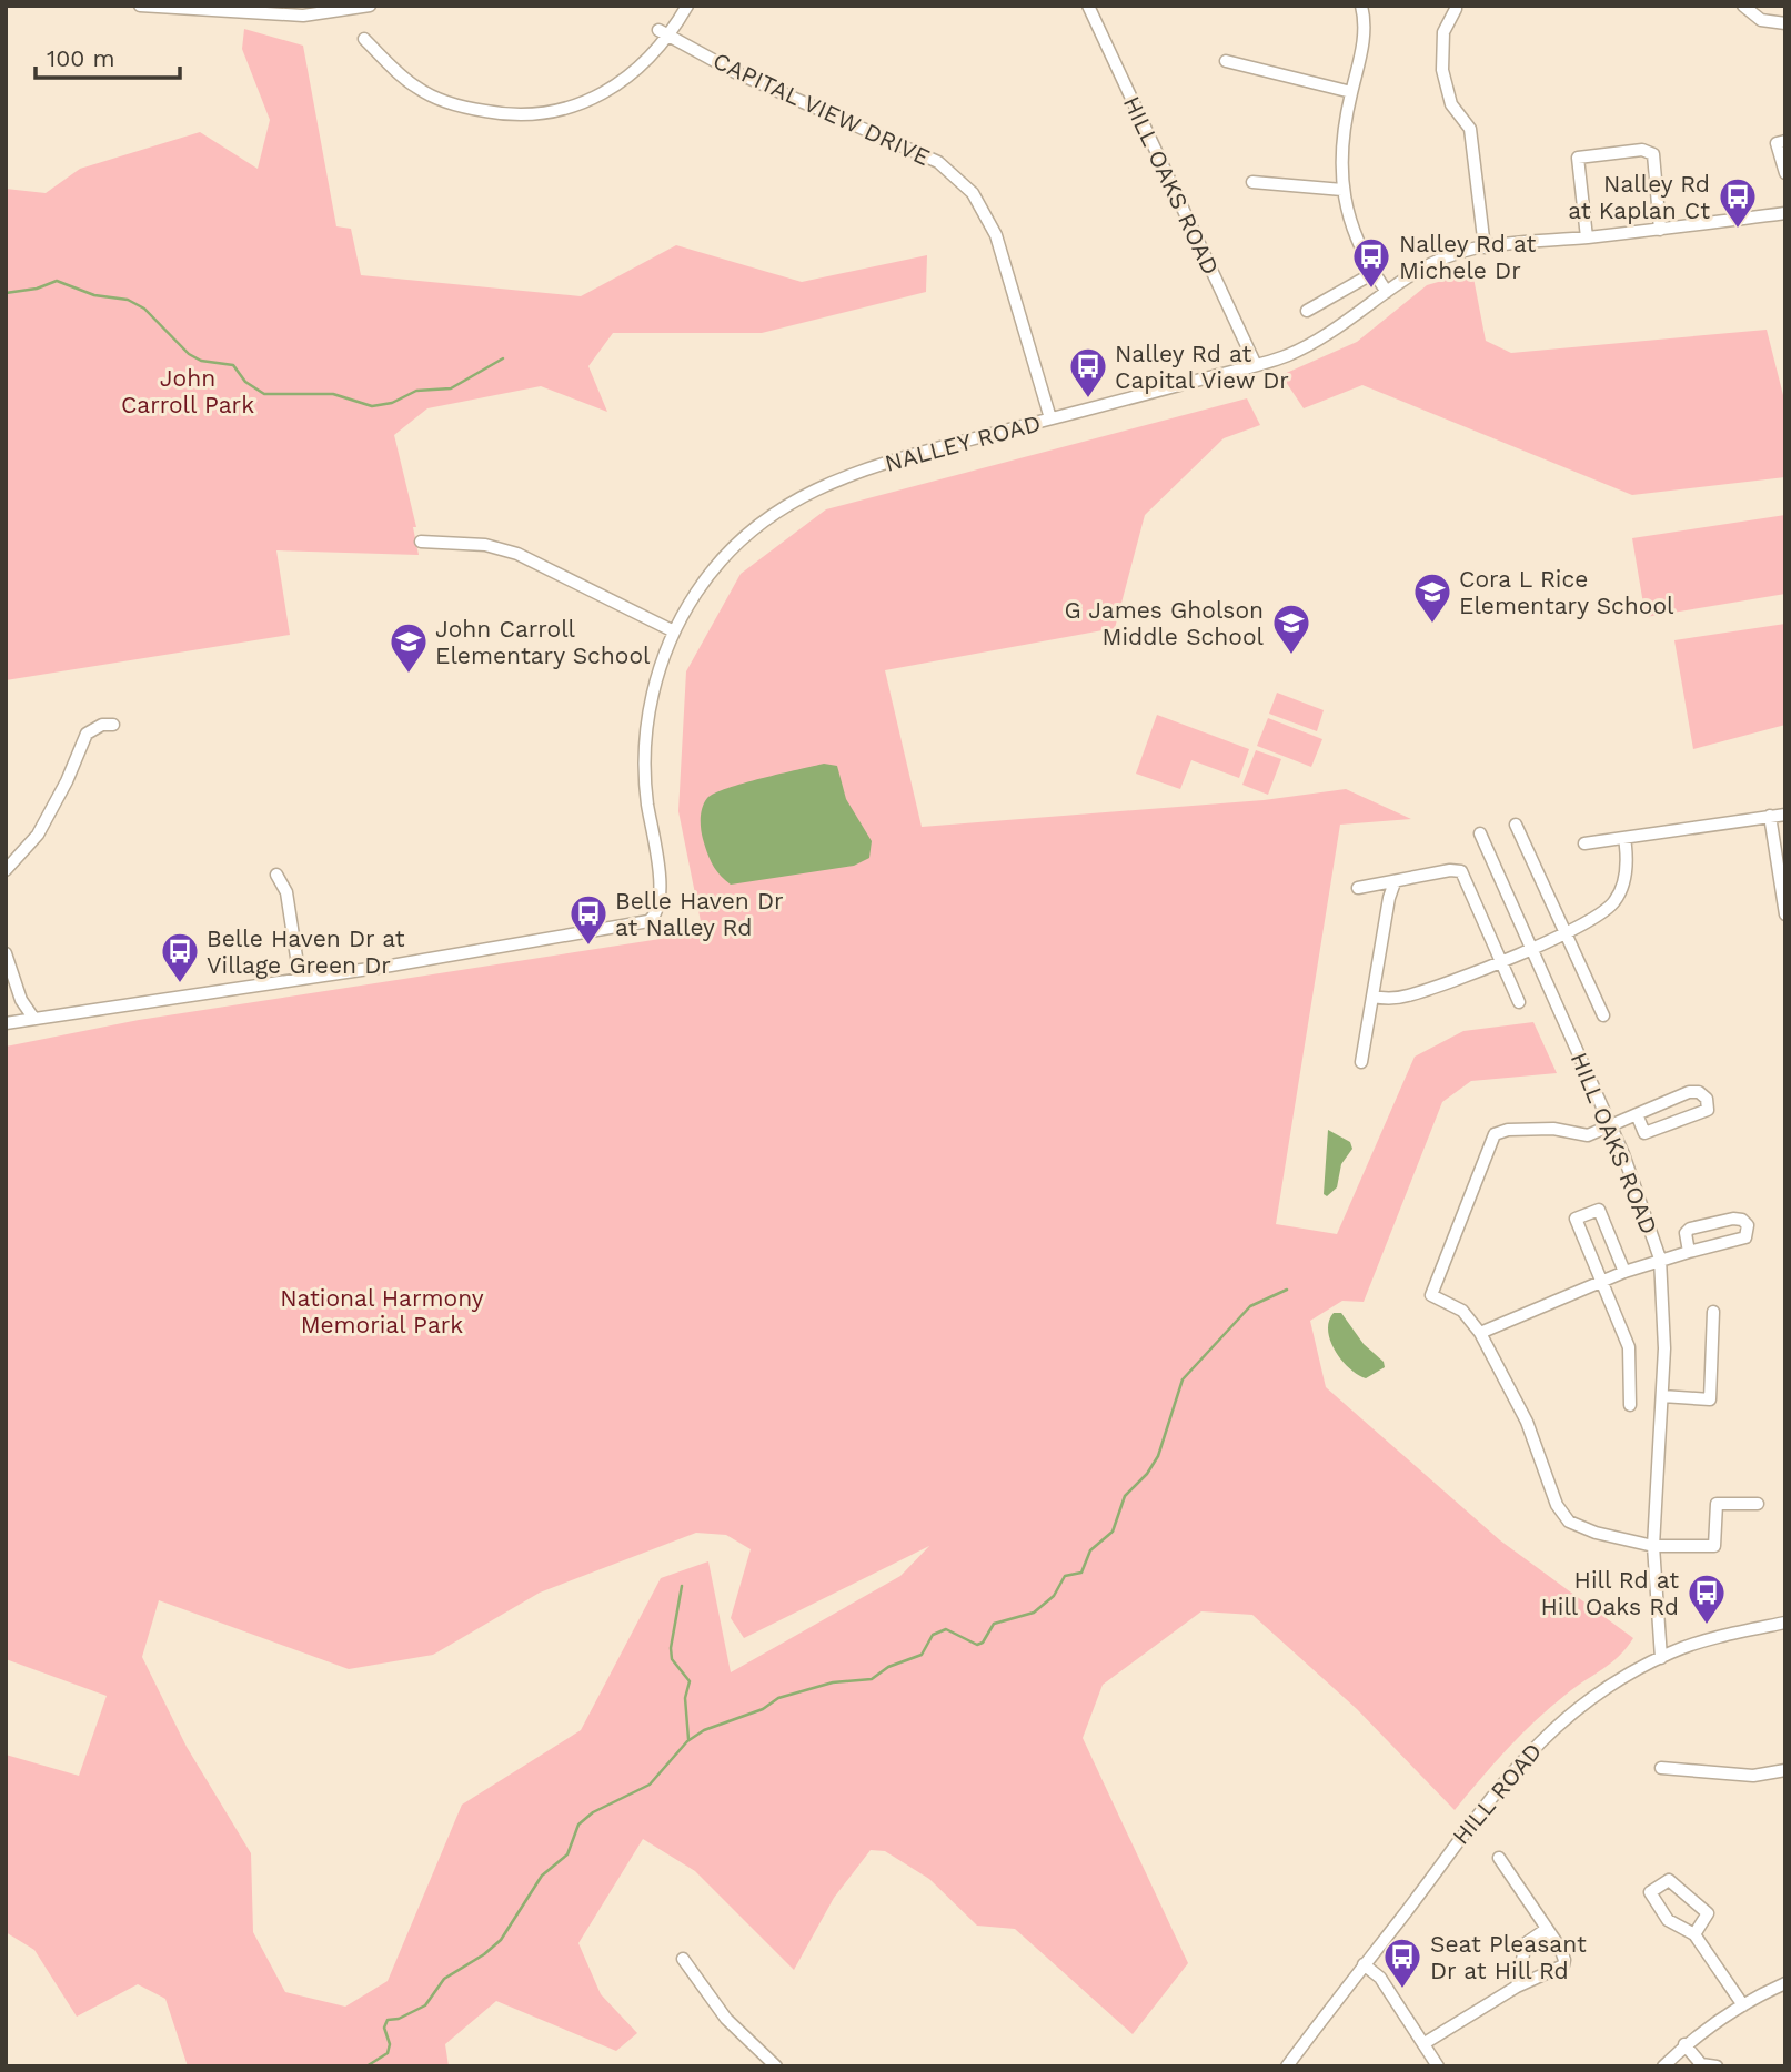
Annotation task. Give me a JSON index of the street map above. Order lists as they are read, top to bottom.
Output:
{
  "streets": {
    "street": [
      "CAPITAL VIEW DRIVE",
      "HILL OAKS ROAD",
      "NALLEY ROAD",
      "HILL ROAD"
    ]
  },
  "crossings": [
    ["CAPITAL VIEW DRIVE", "NALLEY ROAD"],
    ["HILL OAKS ROAD", "NALLEY ROAD"],
    ["HILL OAKS ROAD", "HILL ROAD"]
  ],
  "parks": ["John Carroll Park", "National Harmony Memorial Park"],
  "places": {
    "bus stop": [
      "Nalley Rd at Kaplan Ct",
      "Nalley Rd at Michele Dr",
      "Nalley Rd at Capital View Dr",
      "Belle Haven Dr at Nalley Rd",
      "Belle Haven Dr at Village Green Dr",
      "Hill Rd at Hill Oaks Rd",
      "Seat Pleasant Dr at Hill Rd"
    ],
    "school or university": ["Cora L Rice Elementary School", "G James Gholson Middle School", "John Carroll Elementary School"]
  },
  "scale_bar": "100 m"
}
